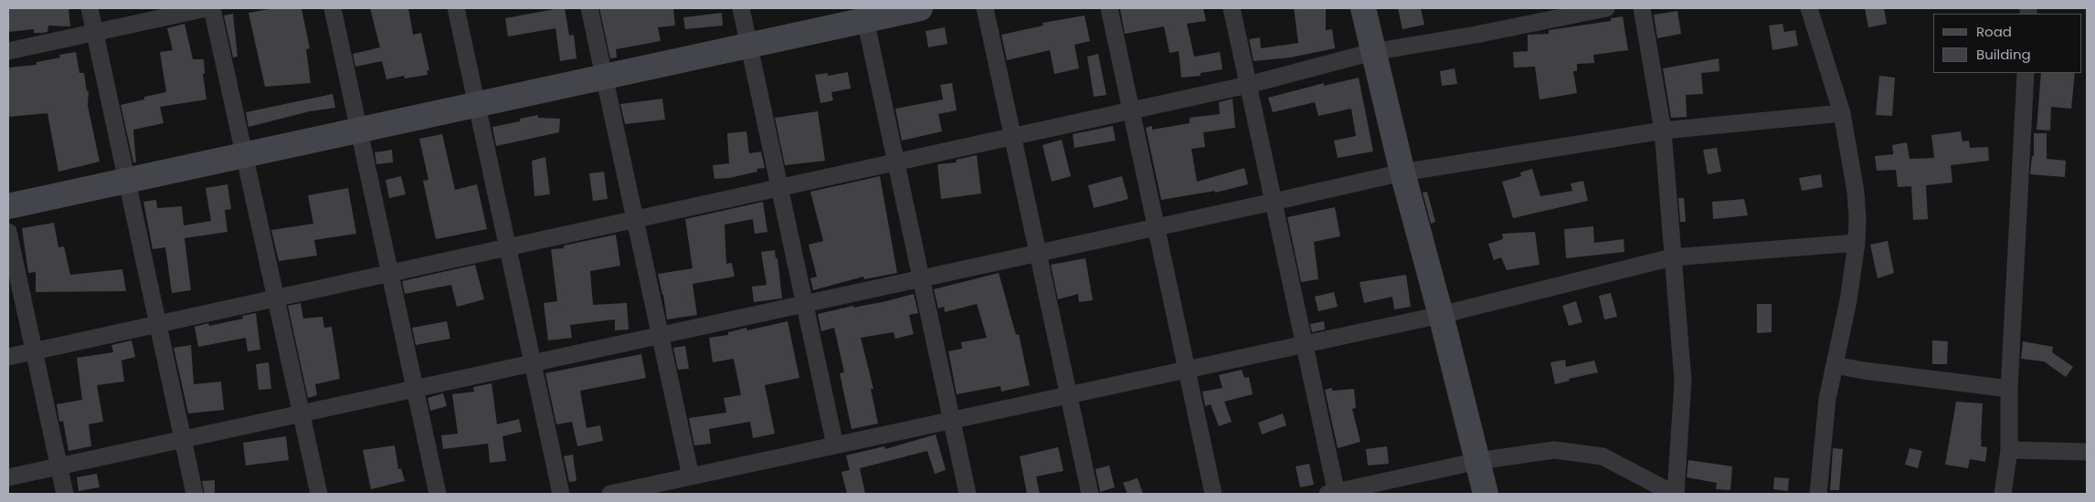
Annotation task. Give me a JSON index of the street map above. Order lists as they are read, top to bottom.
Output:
{
  "legend": ["Road", "Building"]
}
